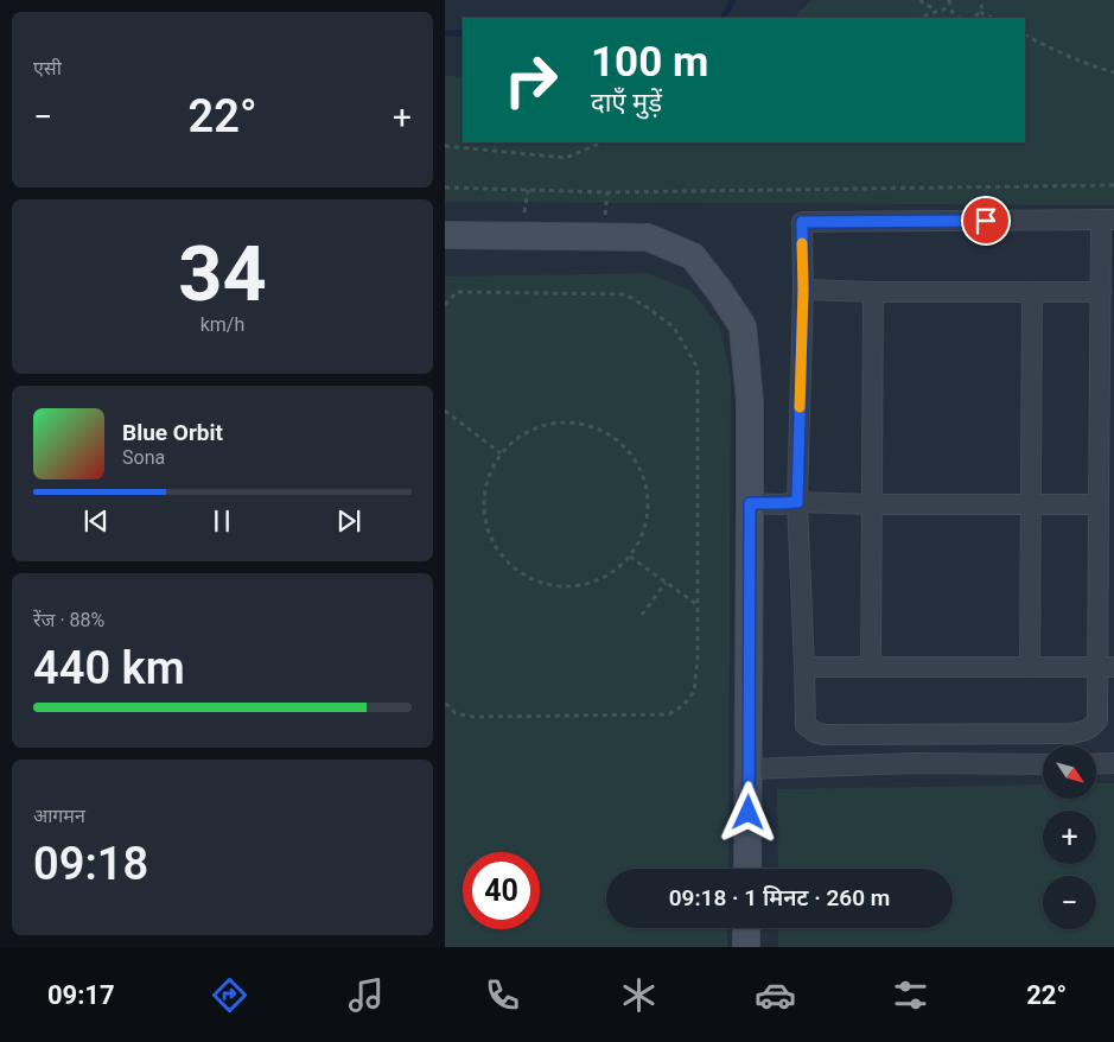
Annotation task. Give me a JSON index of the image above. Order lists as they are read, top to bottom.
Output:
{
  "north": "bottom right",
  "page": {
    "tile": [
      "एसी",
      ["34", "km/h"],
      ["रेंज · 88%", "440 km"],
      ["आगमन", "09:18"]
    ],
    "turn": ["100 m", "दाएँ मुड़ें"],
    "heat": ["−", "22°", "+"],
    "song": ["Blue Orbit", "Sona"],
    "map_buttons": ["+", "−"],
    "limit": "40",
    "trip": "09:18 · 1 मिनट · 260 m",
    "tabs": ["09:17", "22°"]
  }
}
